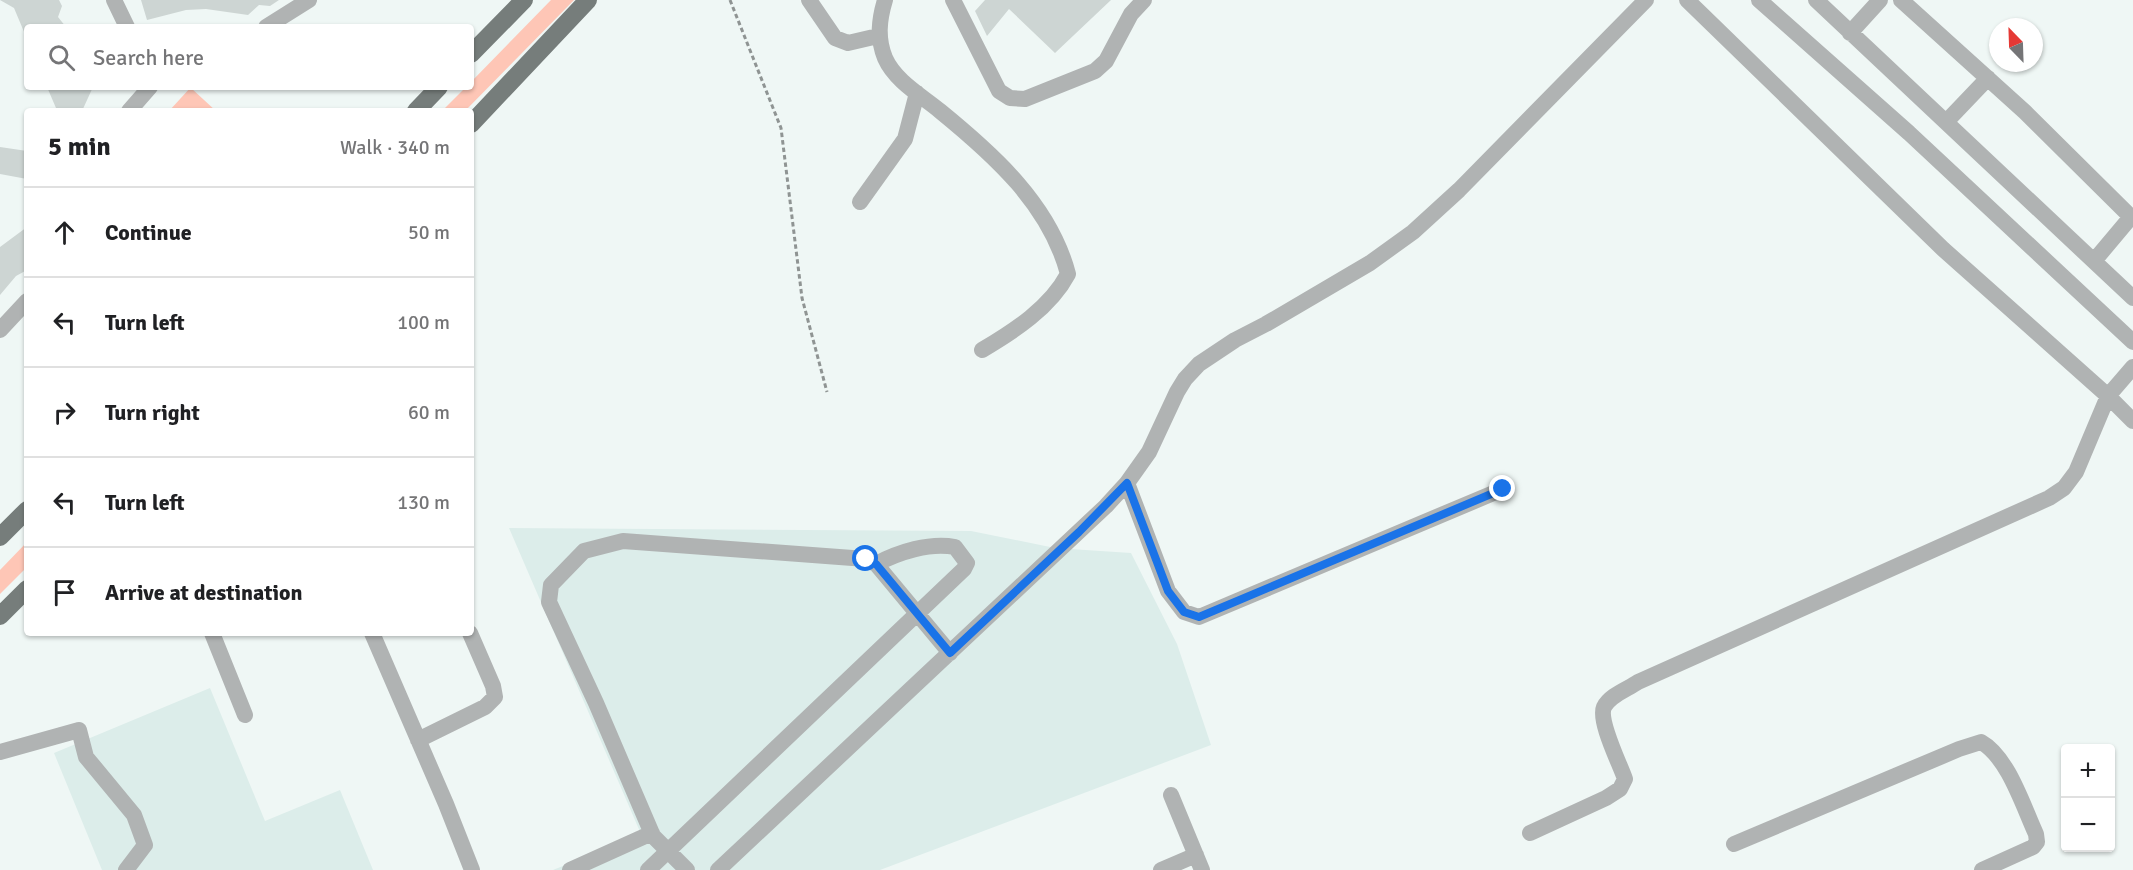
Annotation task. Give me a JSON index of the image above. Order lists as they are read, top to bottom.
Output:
{
  "north": "top left",
  "page": {
    "search": "Search here",
    "heading": ["5 min", "Walk · 340 m"],
    "list": [
      ["Continue", "50 m"],
      ["Turn left", "100 m"],
      ["Turn right", "60 m"],
      ["Turn left", "130 m"],
      "Arrive at destination"
    ],
    "map_buttons": ["+", "−"]
  }
}
